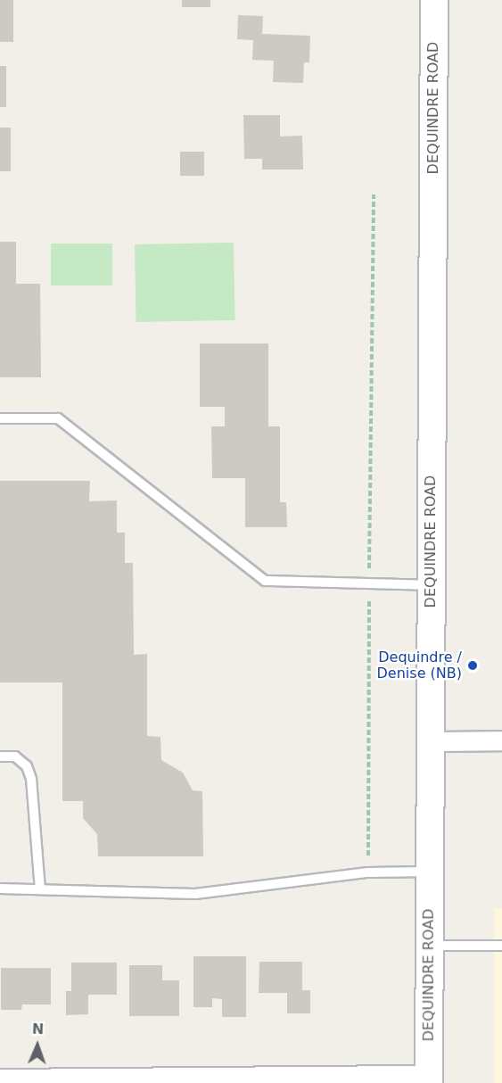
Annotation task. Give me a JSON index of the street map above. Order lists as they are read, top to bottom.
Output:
{
  "streets": {
    "main road": ["DEQUINDRE ROAD"]
  },
  "places": ["Dequindre / Denise (NB)"],
  "north": "top"
}
